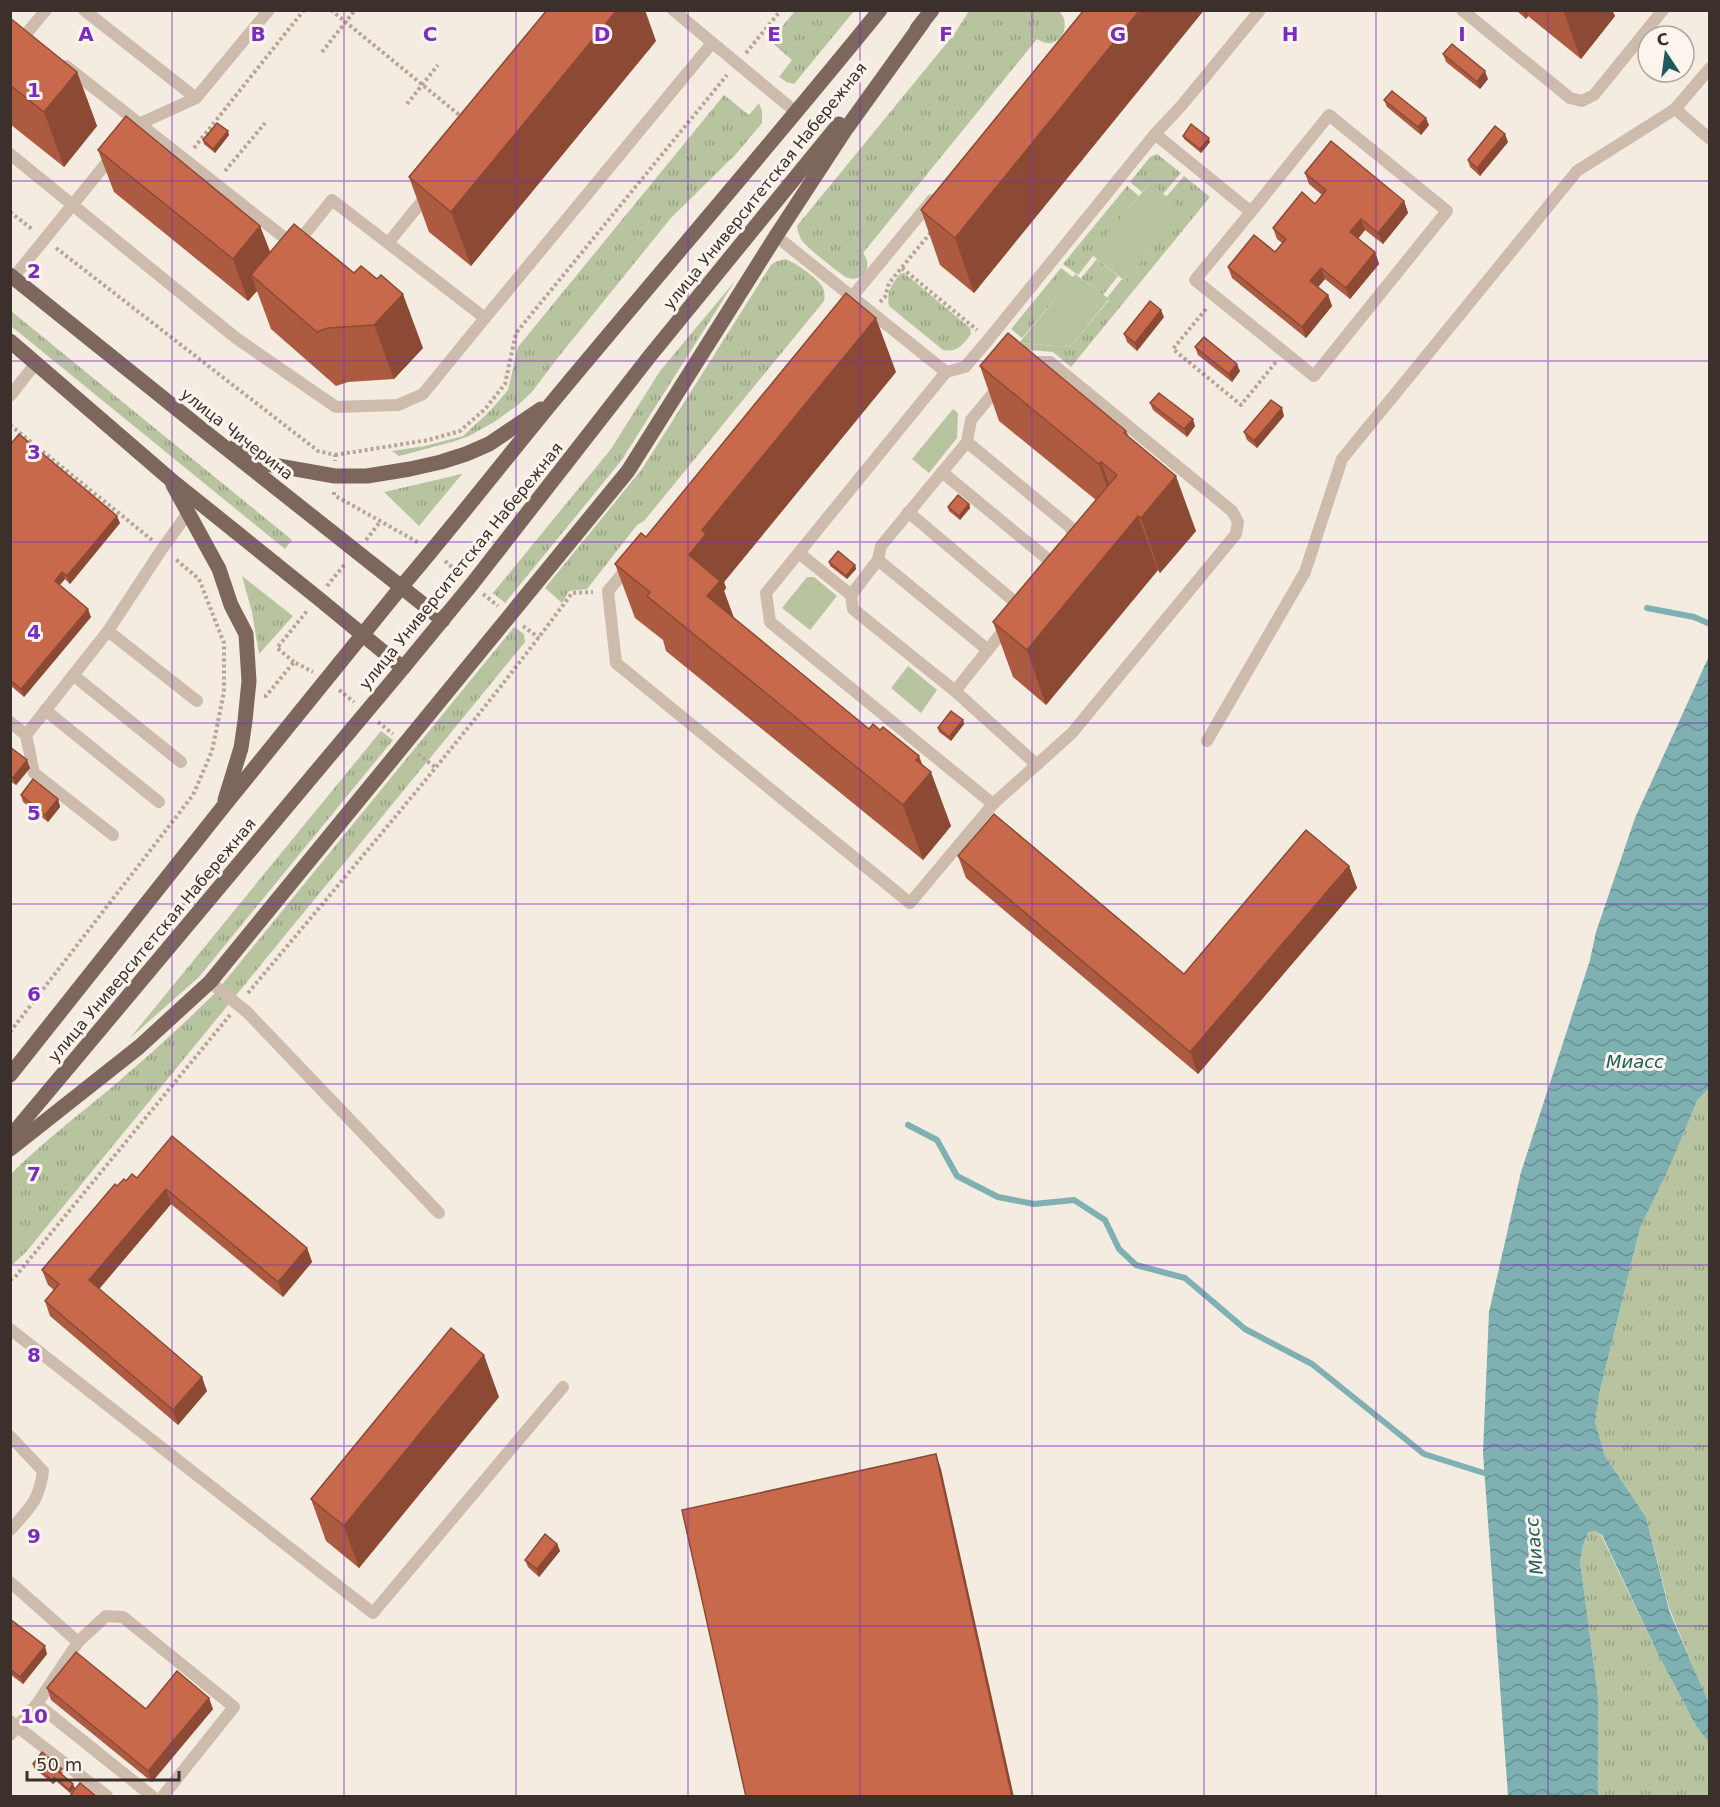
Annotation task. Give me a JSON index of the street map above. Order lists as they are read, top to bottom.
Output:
{
  "streets": {
    "main road": ["улица Университетская Набережная", "улица Чичерина"]
  },
  "crossings": [
    ["улица Университетская Набережная", "улица Чичерина"]
  ],
  "water": ["Миасс"],
  "scale_bar": "50 m",
  "north": "top",
  "grid": {
    "columns": [
      "A",
      "B",
      "C",
      "D",
      "E",
      "F",
      "G",
      "H",
      "I"
    ],
    "rows": [
      "1",
      "2",
      "3",
      "4",
      "5",
      "6",
      "7",
      "8",
      "9",
      "10"
    ]
  }
}
